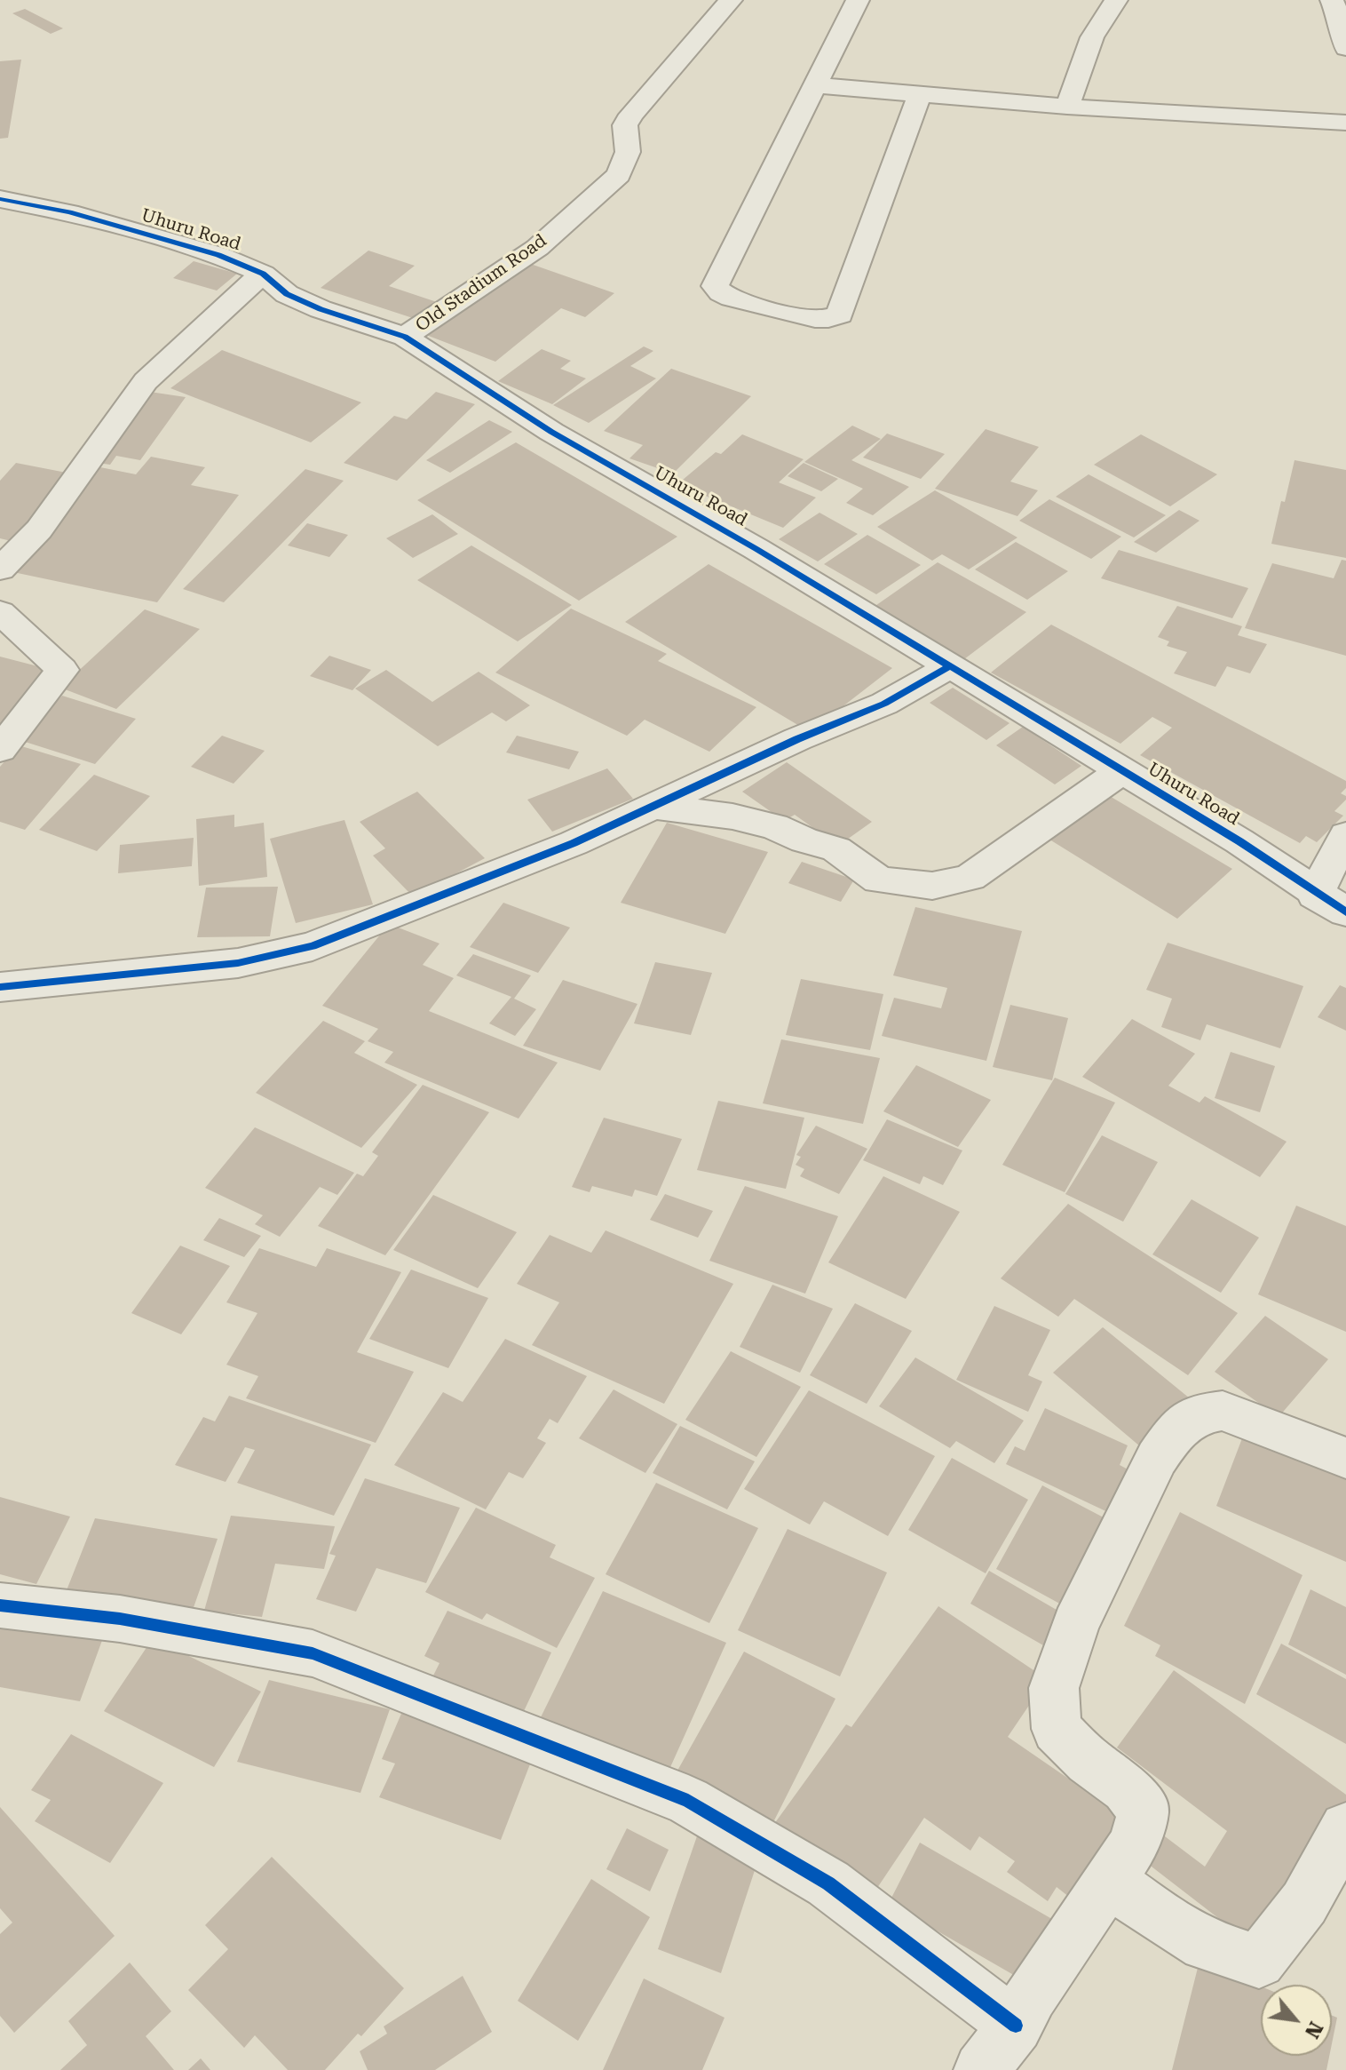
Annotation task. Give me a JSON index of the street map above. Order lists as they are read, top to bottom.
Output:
{
  "streets": {
    "street": ["Uhuru Road", "Old Stadium Road"]
  },
  "crossings": [
    ["Uhuru Road", "Old Stadium Road"]
  ],
  "north": "bottom right"
}
